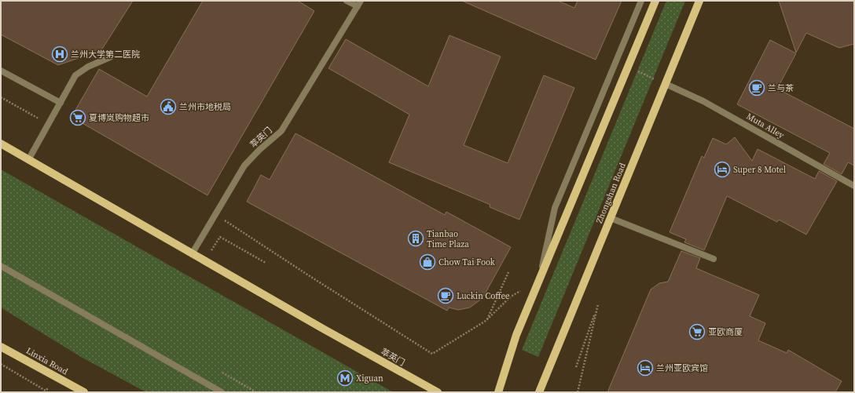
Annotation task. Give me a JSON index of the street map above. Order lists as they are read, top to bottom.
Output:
{
  "streets": {
    "main road": ["萃英门", "Zhongshan Road", "Linxia Road"],
    "street": ["Muta Alley"]
  },
  "crossings": [
    ["Muta Alley", "Zhongshan Road"]
  ],
  "places": {
    "hospital": ["兰州大学第二医院"],
    "cafe": ["兰与茶", "Luckin Coffee"],
    "public building": ["兰州市地税局"],
    "supermarket": ["夏博岚购物超市", "亚欧商厦"],
    "hotel": ["Super 8 Motel", "兰州亚欧宾馆"],
    "building": ["Tianbao Time Plaza"],
    "shop": ["Chow Tai Fook"],
    "metro station": ["Xiguan"]
  }
}
